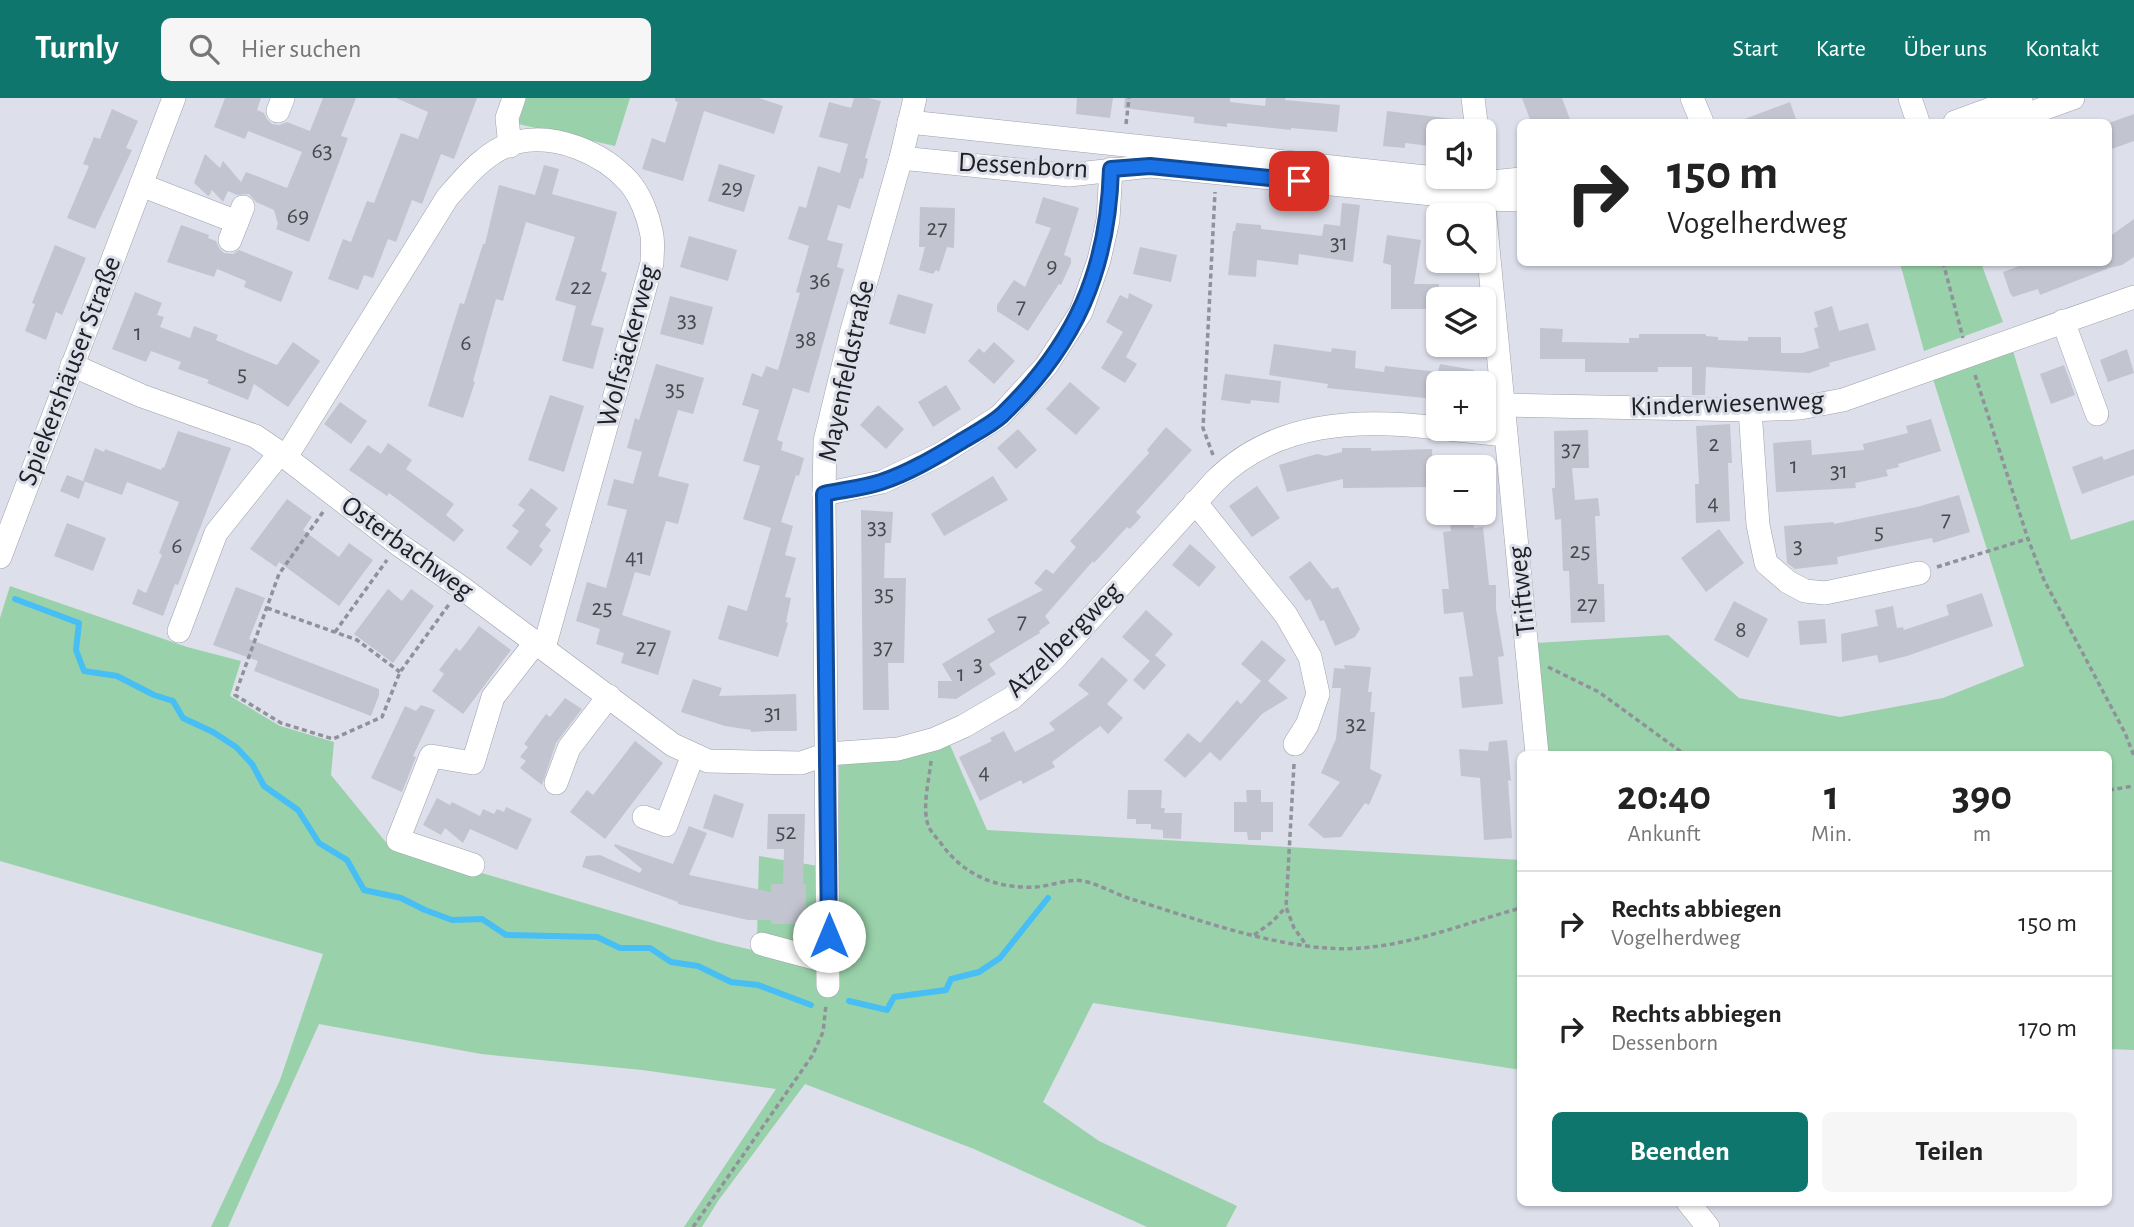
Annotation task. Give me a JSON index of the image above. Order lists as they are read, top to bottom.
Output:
{
  "streets": {
    "street": [
      "Dessenborn",
      "Wolfsäckerweg",
      "Spiekershäuser Straße",
      "Mayenfeldstraße",
      "Kinderwiesenweg",
      "Osterbachweg",
      "Triftweg",
      "Atzelbergweg"
    ]
  },
  "crossings": [
    ["Dessenborn", "Mayenfeldstraße"],
    ["Wolfsäckerweg", "Osterbachweg"],
    ["Spiekershäuser Straße", "Osterbachweg"],
    ["Mayenfeldstraße", "Osterbachweg"],
    ["Mayenfeldstraße", "Atzelbergweg"],
    ["Kinderwiesenweg", "Triftweg"],
    ["Osterbachweg", "Atzelbergweg"]
  ],
  "house_numbers": [
    "63",
    "29",
    "69",
    "27",
    "31",
    "9",
    "36",
    "22",
    "7",
    "33",
    "1",
    "38",
    "6",
    "5",
    "35",
    "2",
    "37",
    "1",
    "31",
    "4",
    "7",
    "33",
    "5",
    "6",
    "3",
    "25",
    "41",
    "35",
    "27",
    "25",
    "7",
    "8",
    "27",
    "37",
    "3",
    "1",
    "31",
    "32",
    "4",
    "52"
  ],
  "page": {
    "header": "Turnly",
    "search": "Hier suchen",
    "nav": [
      "Start",
      "Karte",
      "Über uns",
      "Kontakt"
    ],
    "map_buttons": ["+", "−"],
    "turn": ["150 m", "Vogelherdweg"],
    "eta": [
      "20:40",
      "Ankunft",
      "1",
      "Min.",
      "390",
      "m"
    ],
    "list": [
      {
        "name": "Rechts abbiegen",
        "note": "Vogelherdweg",
        "value": "150 m"
      },
      {
        "name": "Rechts abbiegen",
        "note": "Dessenborn",
        "value": "170 m"
      }
    ],
    "buttons": ["Beenden", "Teilen"]
  }
}
